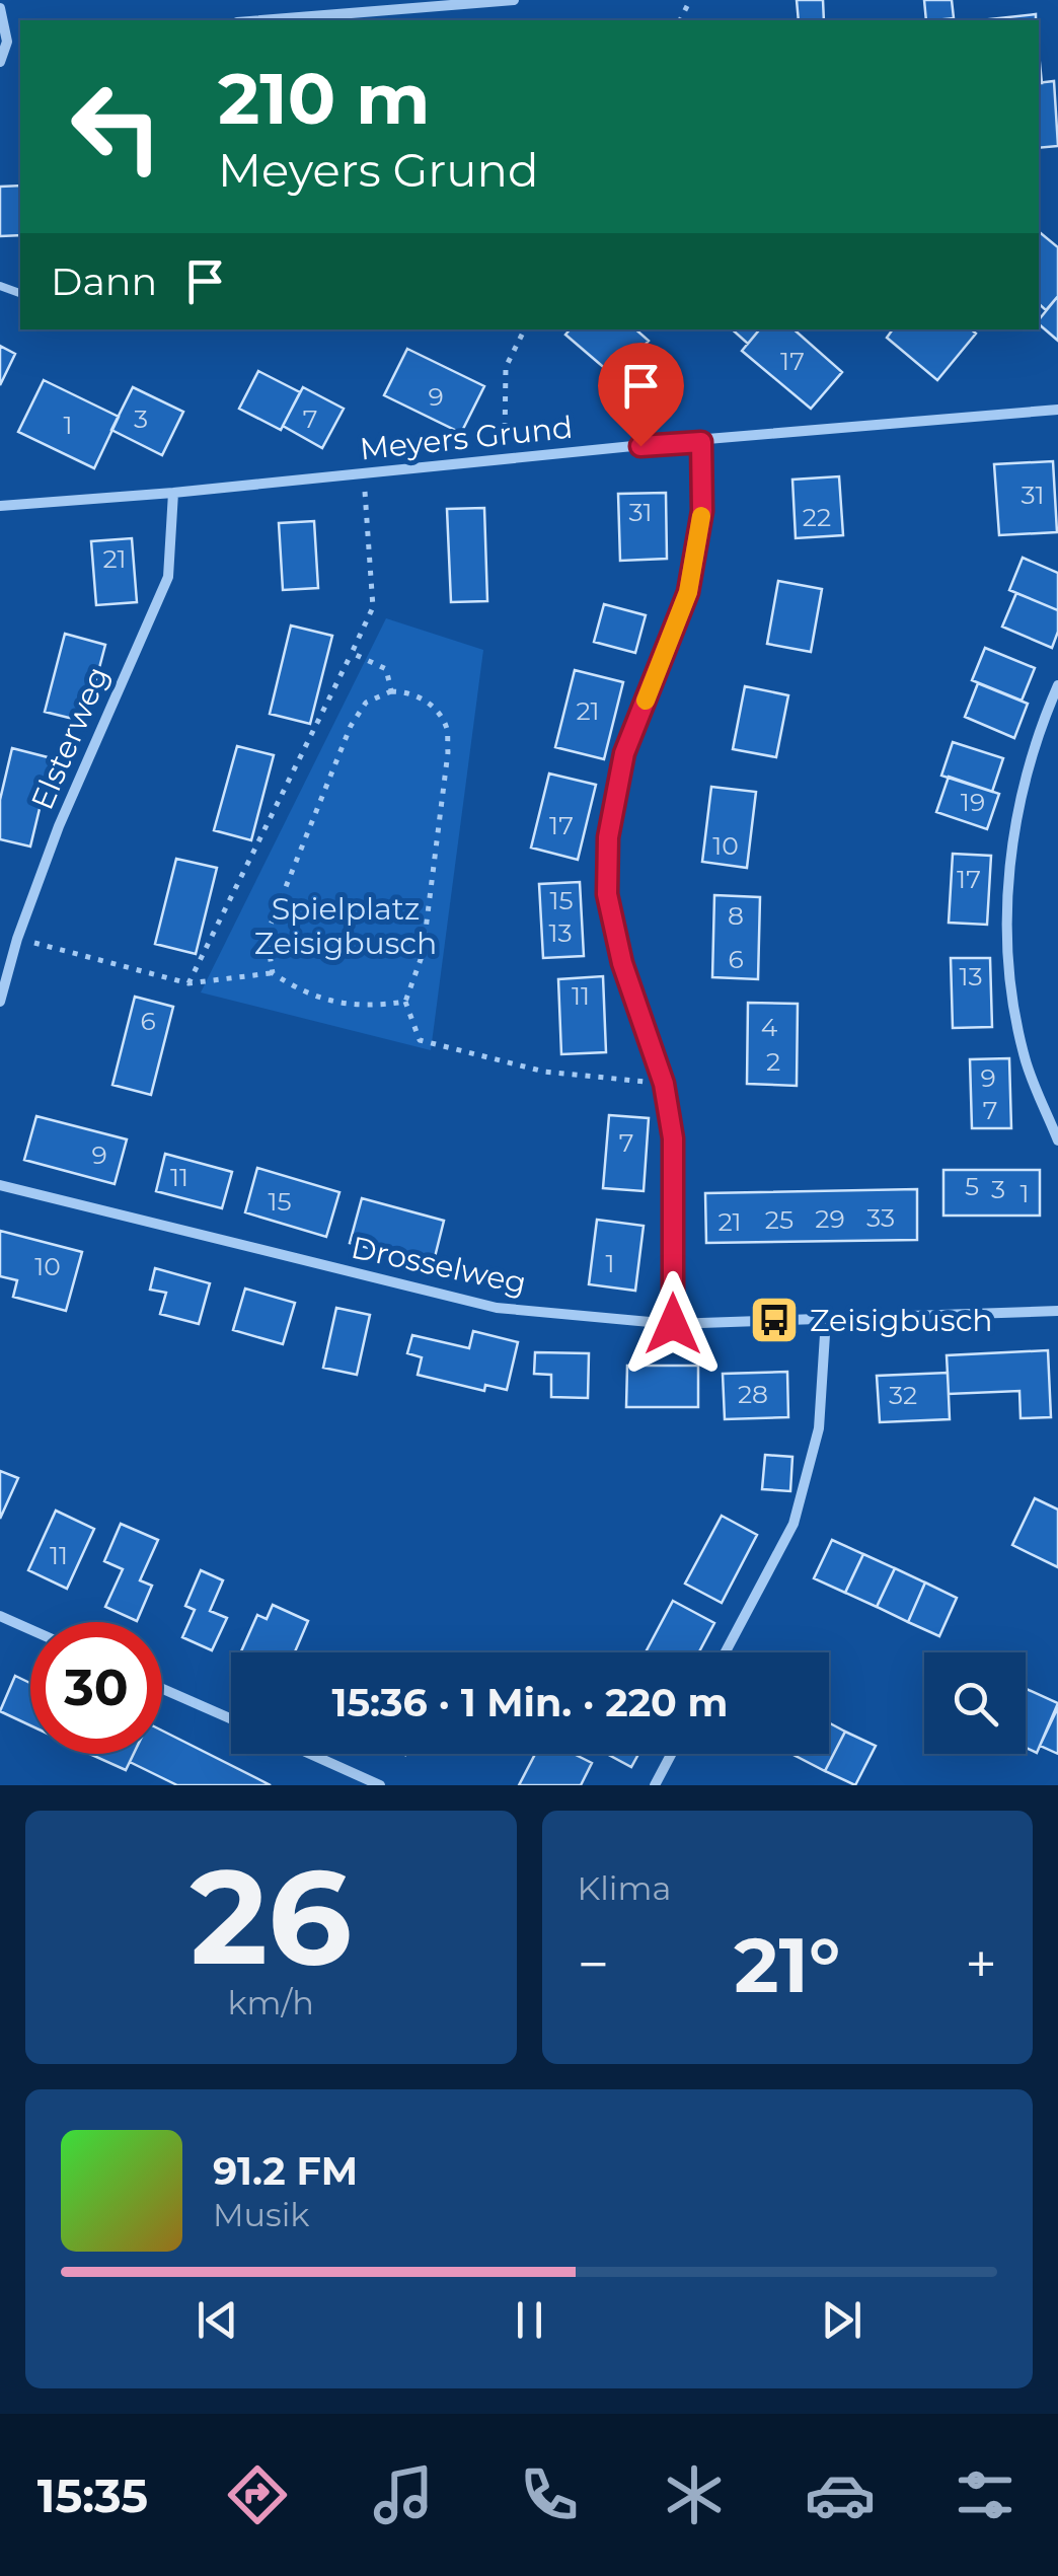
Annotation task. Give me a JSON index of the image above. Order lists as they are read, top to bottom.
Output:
{
  "streets": {
    "street": ["Meyers Grund", "Elsterweg", "Drosselweg"]
  },
  "crossings": [
    ["Meyers Grund", "Elsterweg"]
  ],
  "parks": ["Spielplatz Zeisigbusch"],
  "places": {
    "bus stop": ["Zeisigbusch"]
  },
  "house_numbers": [
    "17",
    "9",
    "3",
    "7",
    "1",
    "31",
    "31",
    "22",
    "21",
    "21",
    "19",
    "17",
    "10",
    "17",
    "15",
    "8",
    "13",
    "6",
    "13",
    "11",
    "6",
    "4",
    "2",
    "9",
    "7",
    "7",
    "9",
    "11",
    "5",
    "3",
    "1",
    "15",
    "33",
    "29",
    "25",
    "21",
    "1",
    "10",
    "28",
    "32",
    "11"
  ],
  "page": {
    "turn": ["210 m", "Meyers Grund"],
    "then": "Dann",
    "limit": "30",
    "trip": "15:36 · 1 Min. · 220 m",
    "tile": [
      ["26", "km/h"],
      "Klima"
    ],
    "heat": ["−", "21°", "+"],
    "song": ["91.2 FM", "Musik"],
    "tabs": "15:35"
  }
}
